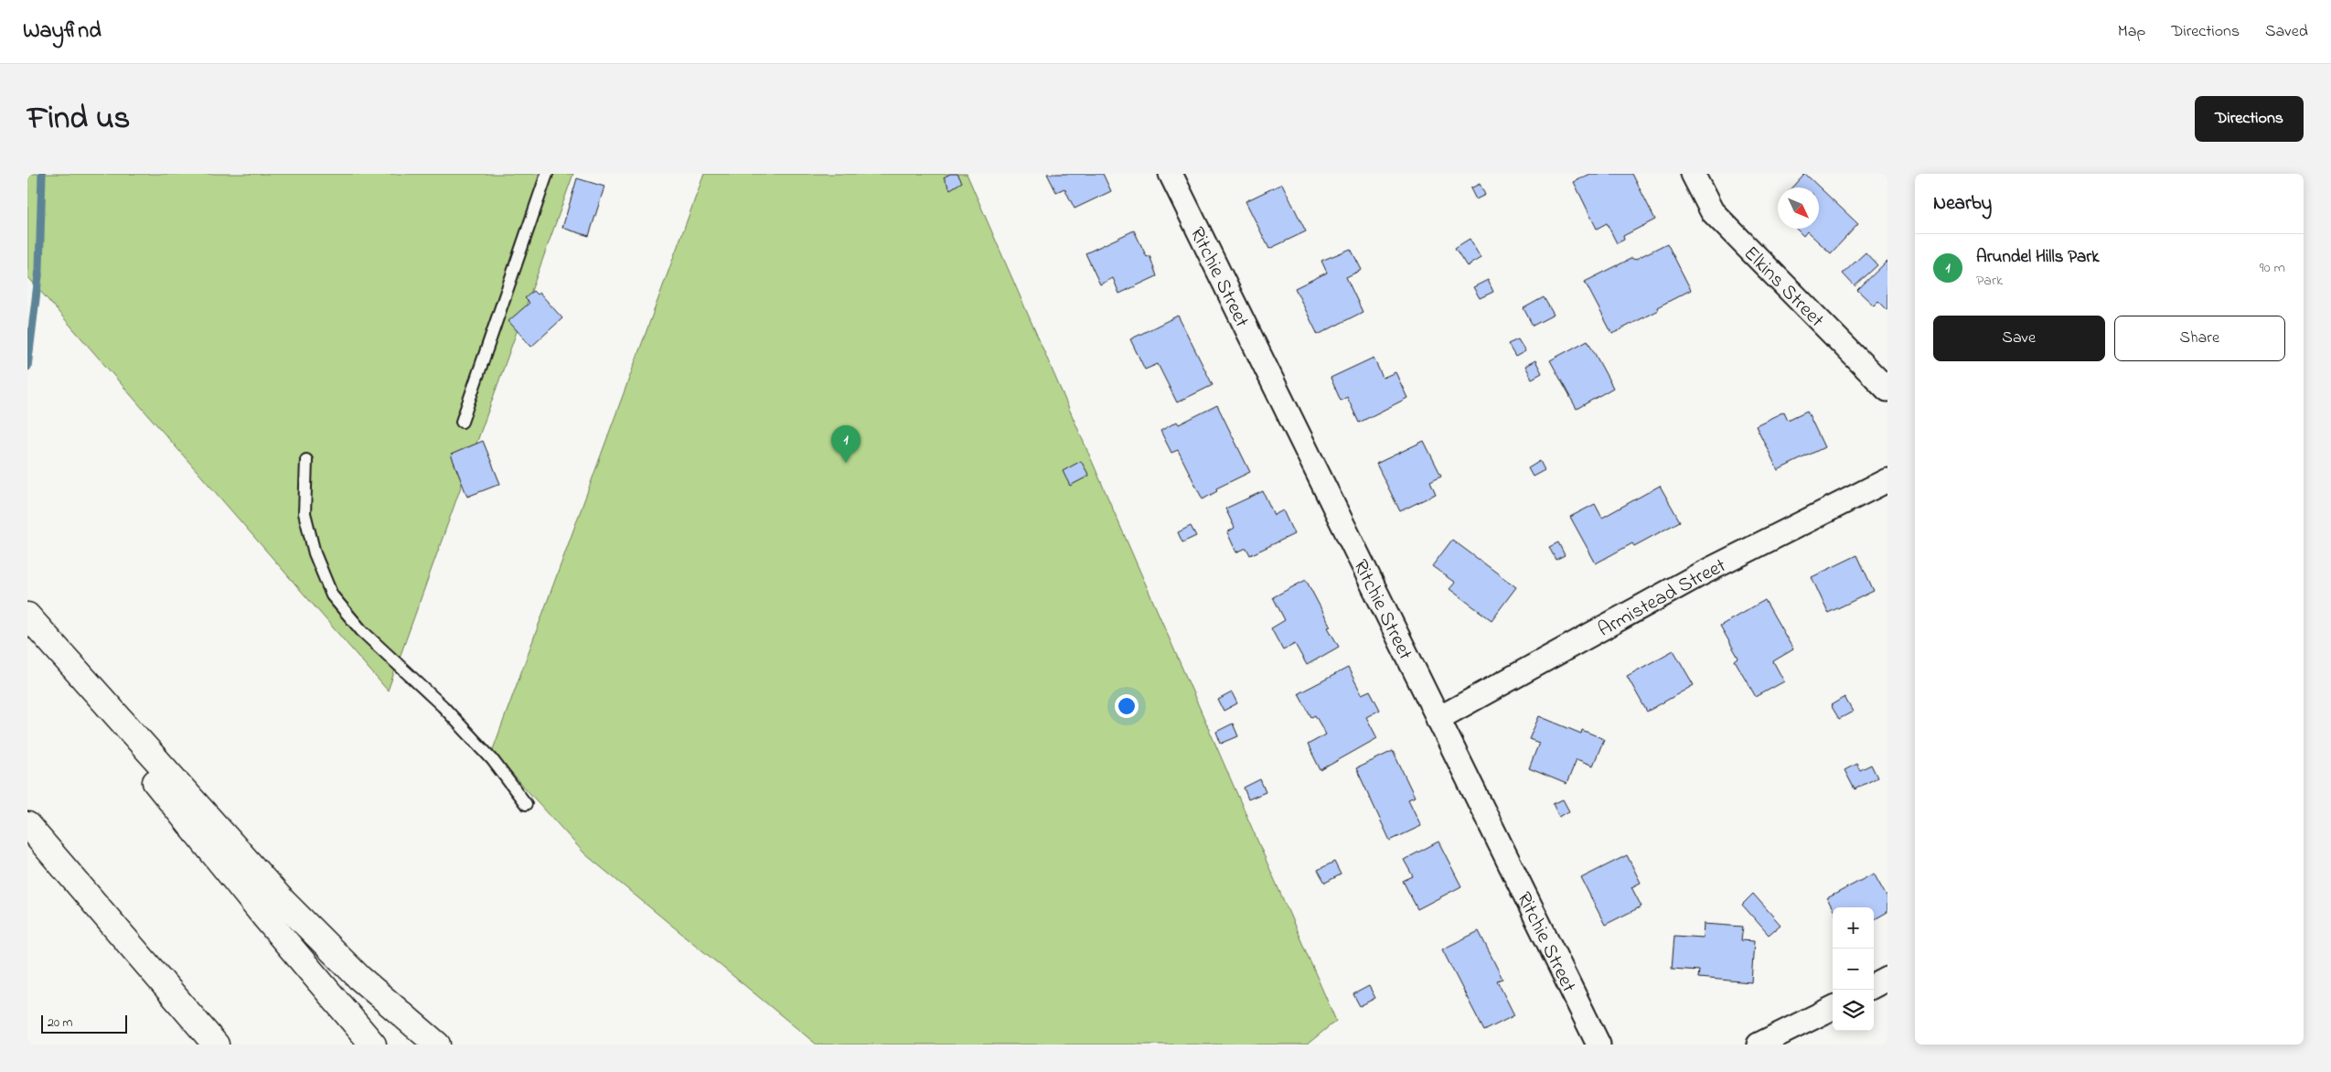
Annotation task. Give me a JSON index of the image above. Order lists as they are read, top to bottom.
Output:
{
  "streets": {
    "street": ["Ritchie Street", "Elkins Street", "Armistead Street"]
  },
  "crossings": [
    ["Ritchie Street", "Armistead Street"]
  ],
  "scale_bar": "20 m",
  "north": "bottom right",
  "page": {
    "header": "Wayfind",
    "nav": ["Map", "Directions", "Saved"],
    "title": "Find us",
    "buttons": [
      "Directions",
      ["Save", "Share"]
    ],
    "heading": "Nearby",
    "list": [
      {
        "mark": "1",
        "name": "Arundel Hills Park",
        "note": "Park",
        "value": "90 m"
      }
    ],
    "pins": "1",
    "map_buttons": ["+", "−"],
    "scale": "20 m"
  }
}
